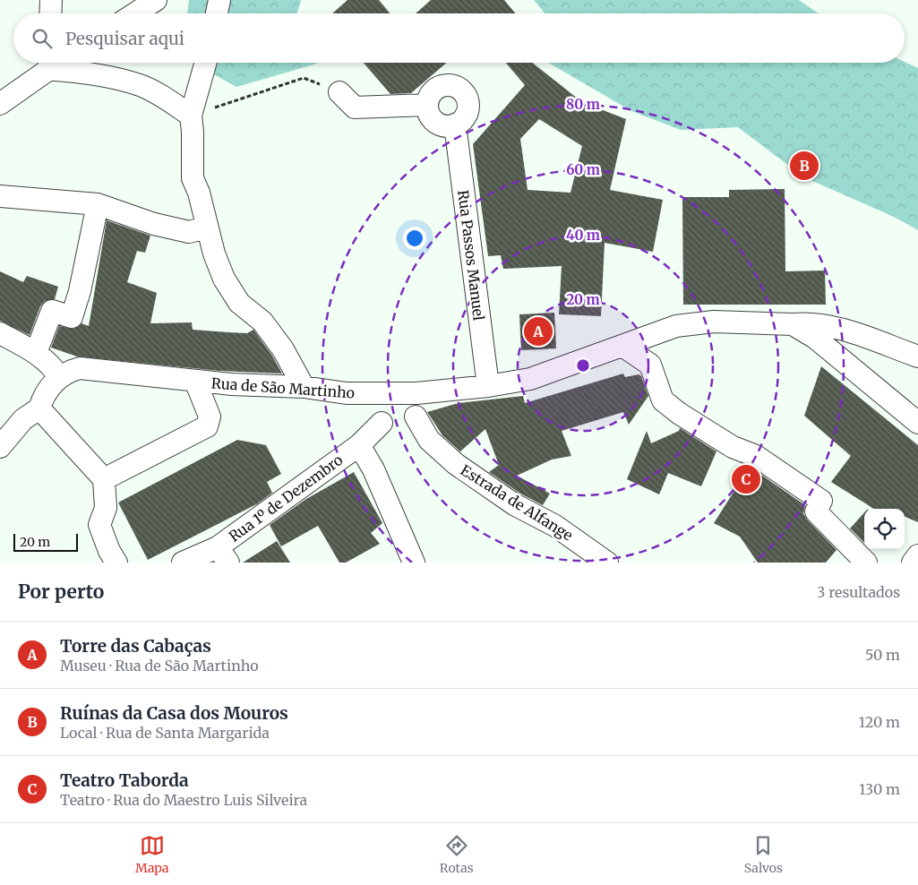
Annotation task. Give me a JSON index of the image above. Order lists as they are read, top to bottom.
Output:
{
  "streets": {
    "street": [
      "Rua Passos Manuel",
      "Rua de São Martinho",
      "Rua 1º de Dezembro",
      "Estrada de Alfange"
    ]
  },
  "scale_bar": "20 m",
  "page": {
    "search": "Pesquisar aqui",
    "pins": ["B", "A", "C"],
    "scale": "20 m",
    "heading": ["Por perto", "3 resultados"],
    "list": [
      {
        "mark": "A",
        "name": "Torre das Cabaças",
        "note": "Museu · Rua de São Martinho",
        "value": "50 m"
      },
      {
        "mark": "B",
        "name": "Ruínas da Casa dos Mouros",
        "note": "Local · Rua de Santa Margarida",
        "value": "120 m"
      },
      {
        "mark": "C",
        "name": "Teatro Taborda",
        "note": "Teatro · Rua do Maestro Luis Silveira",
        "value": "130 m"
      }
    ],
    "nav": ["Mapa", "Rotas", "Salvos"]
  },
  "rings": [
    "80 m",
    "60 m",
    "40 m",
    "20 m"
  ]
}
